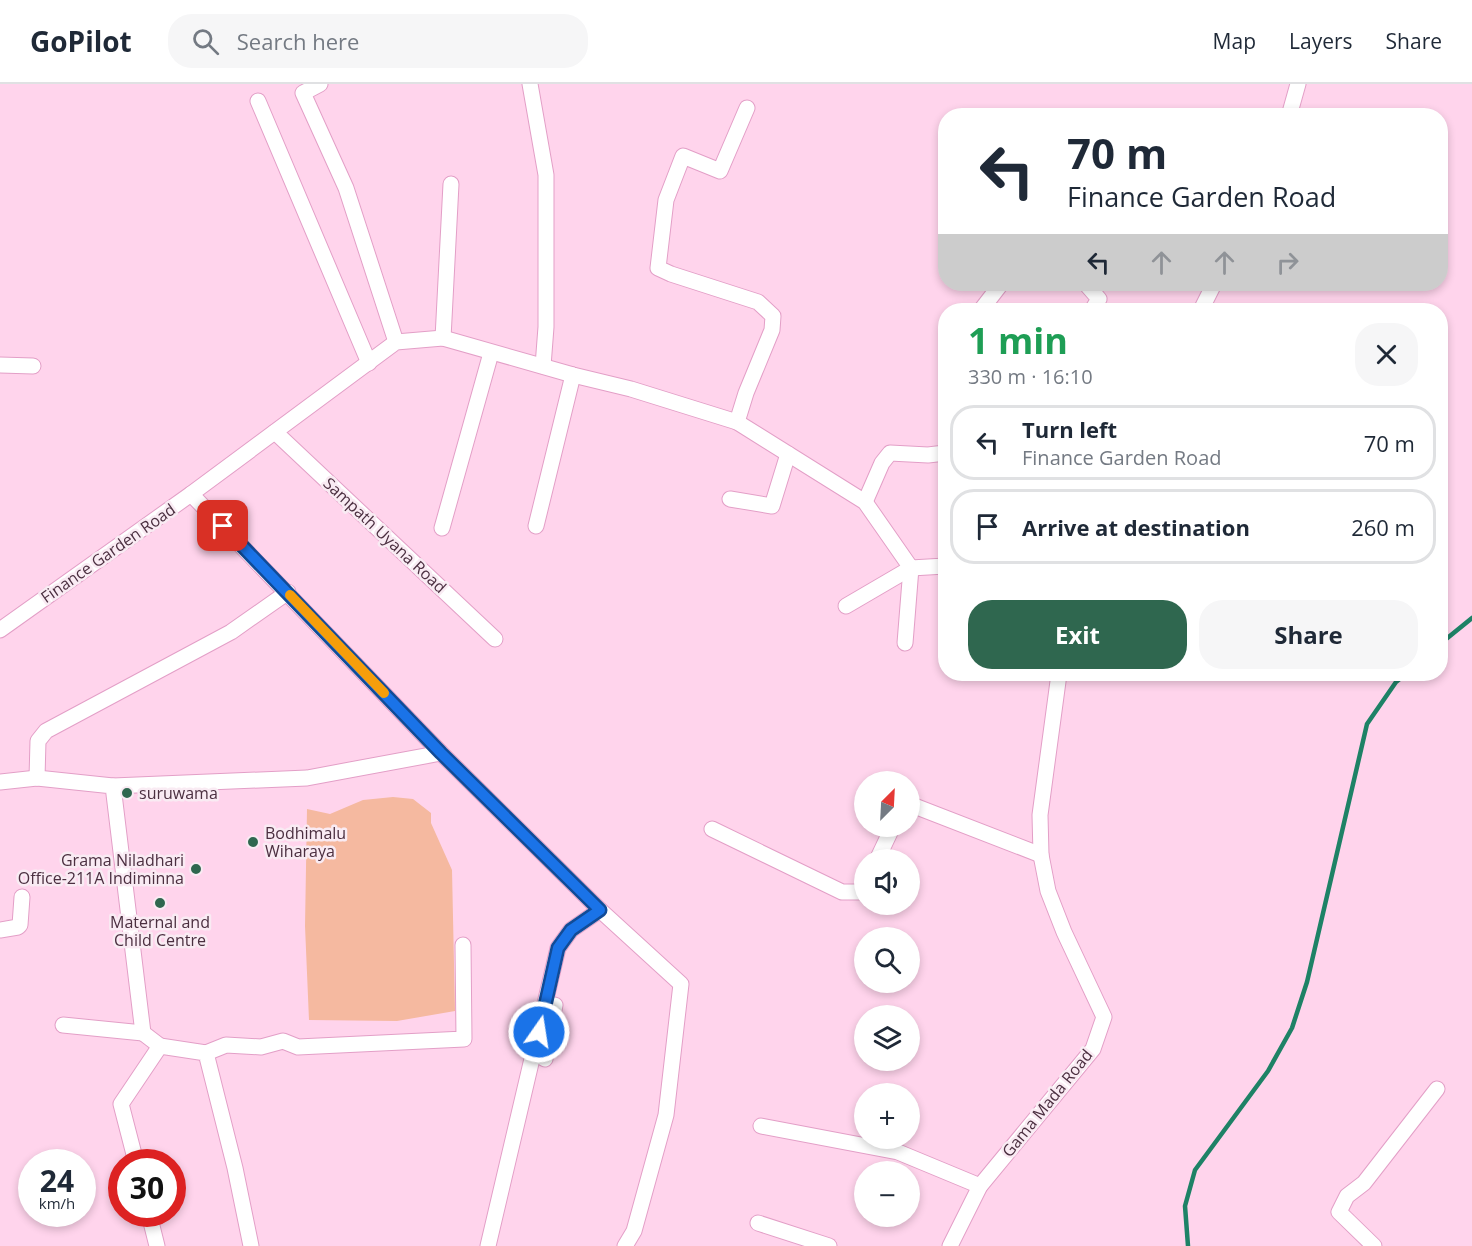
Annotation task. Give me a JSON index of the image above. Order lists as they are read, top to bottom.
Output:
{
  "streets": {
    "street": ["Sampath Uyana Road", "Finance Garden Road", "Gama Mada Road"]
  },
  "places": [
    "suruwama",
    "Bodhimalu Wiharaya",
    "Grama Niladhari Office-211A Indiminna",
    "Maternal and Child Centre"
  ],
  "north": "top right",
  "page": {
    "header": "GoPilot",
    "search": "Search here",
    "nav": ["Map", "Layers", "Share"],
    "turn": ["70 m", "Finance Garden Road"],
    "heading": ["1 min", "330 m · 16:10"],
    "list": [
      {
        "name": "Turn left",
        "note": "Finance Garden Road",
        "value": "70 m"
      },
      {
        "name": "Arrive at destination",
        "value": "260 m"
      }
    ],
    "buttons": ["Exit", "Share"],
    "map_buttons": ["+", "−"],
    "speed": "24 km/h",
    "limit": "30"
  }
}
